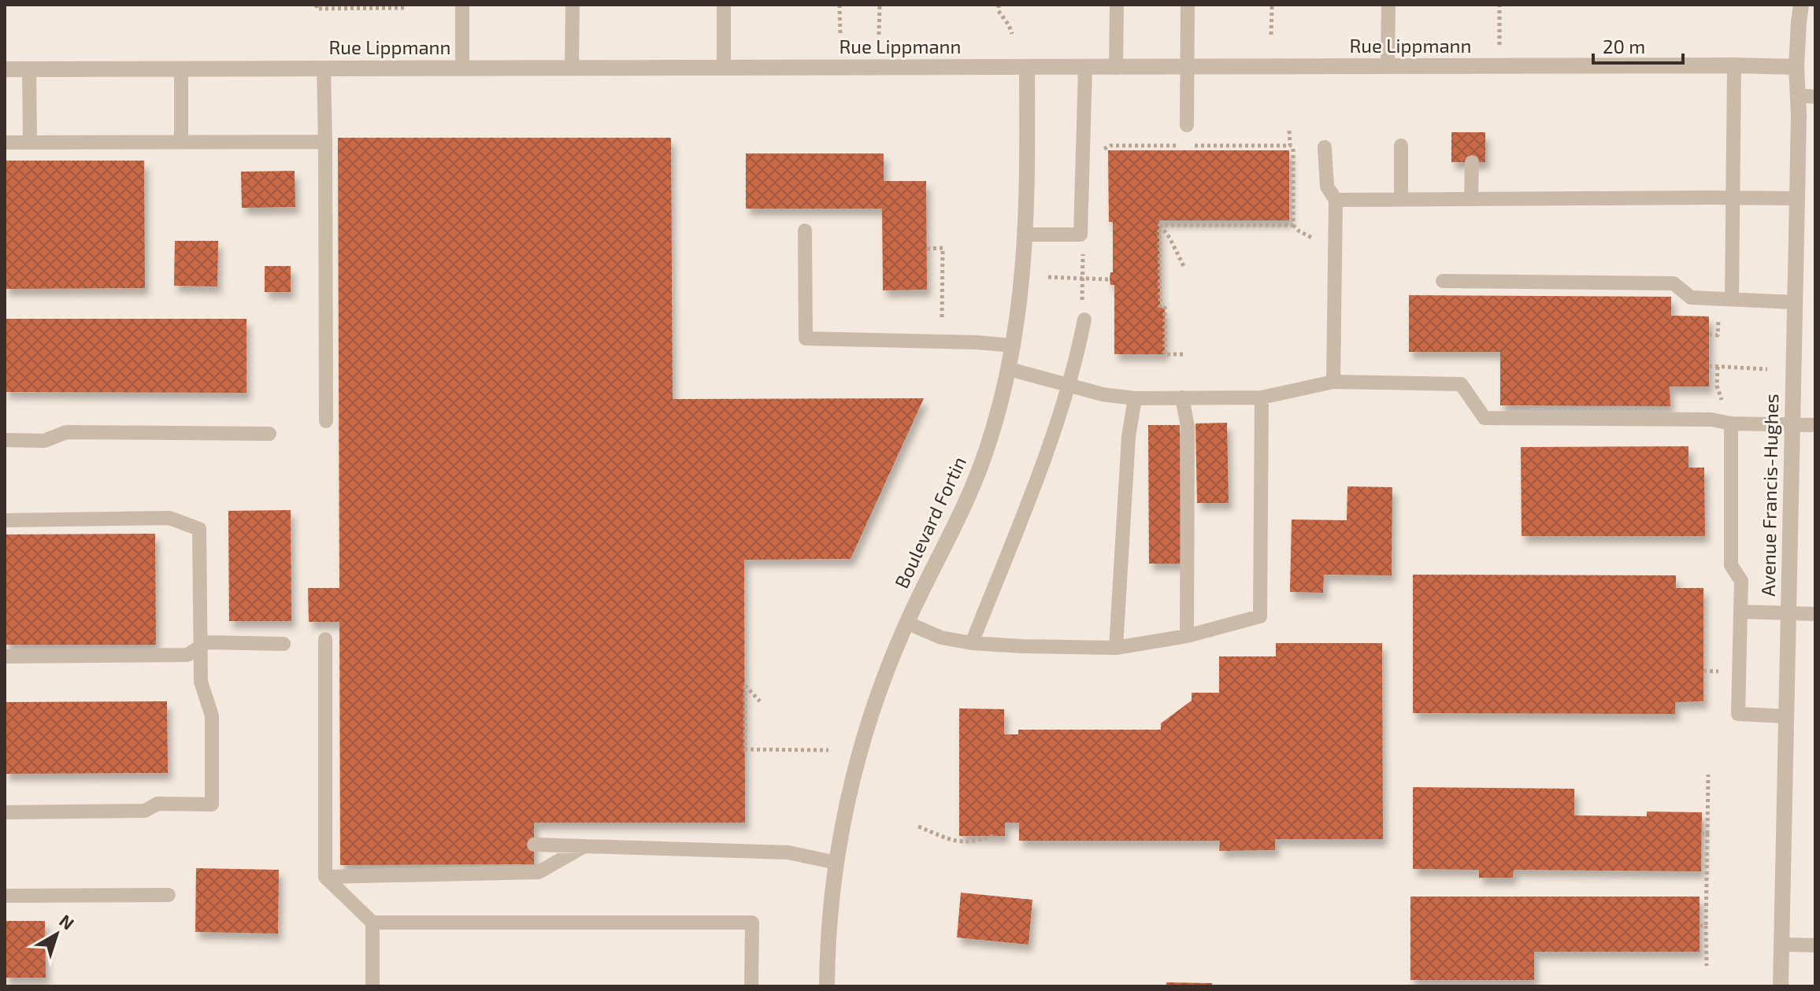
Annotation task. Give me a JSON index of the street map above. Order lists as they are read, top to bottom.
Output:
{
  "streets": {
    "street": ["Rue Lippmann", "Avenue Francis-Hughes", "Boulevard Fortin"]
  },
  "crossings": [
    ["Rue Lippmann", "Avenue Francis-Hughes"],
    ["Rue Lippmann", "Boulevard Fortin"]
  ],
  "scale_bar": "20 m",
  "north": "top right"
}
